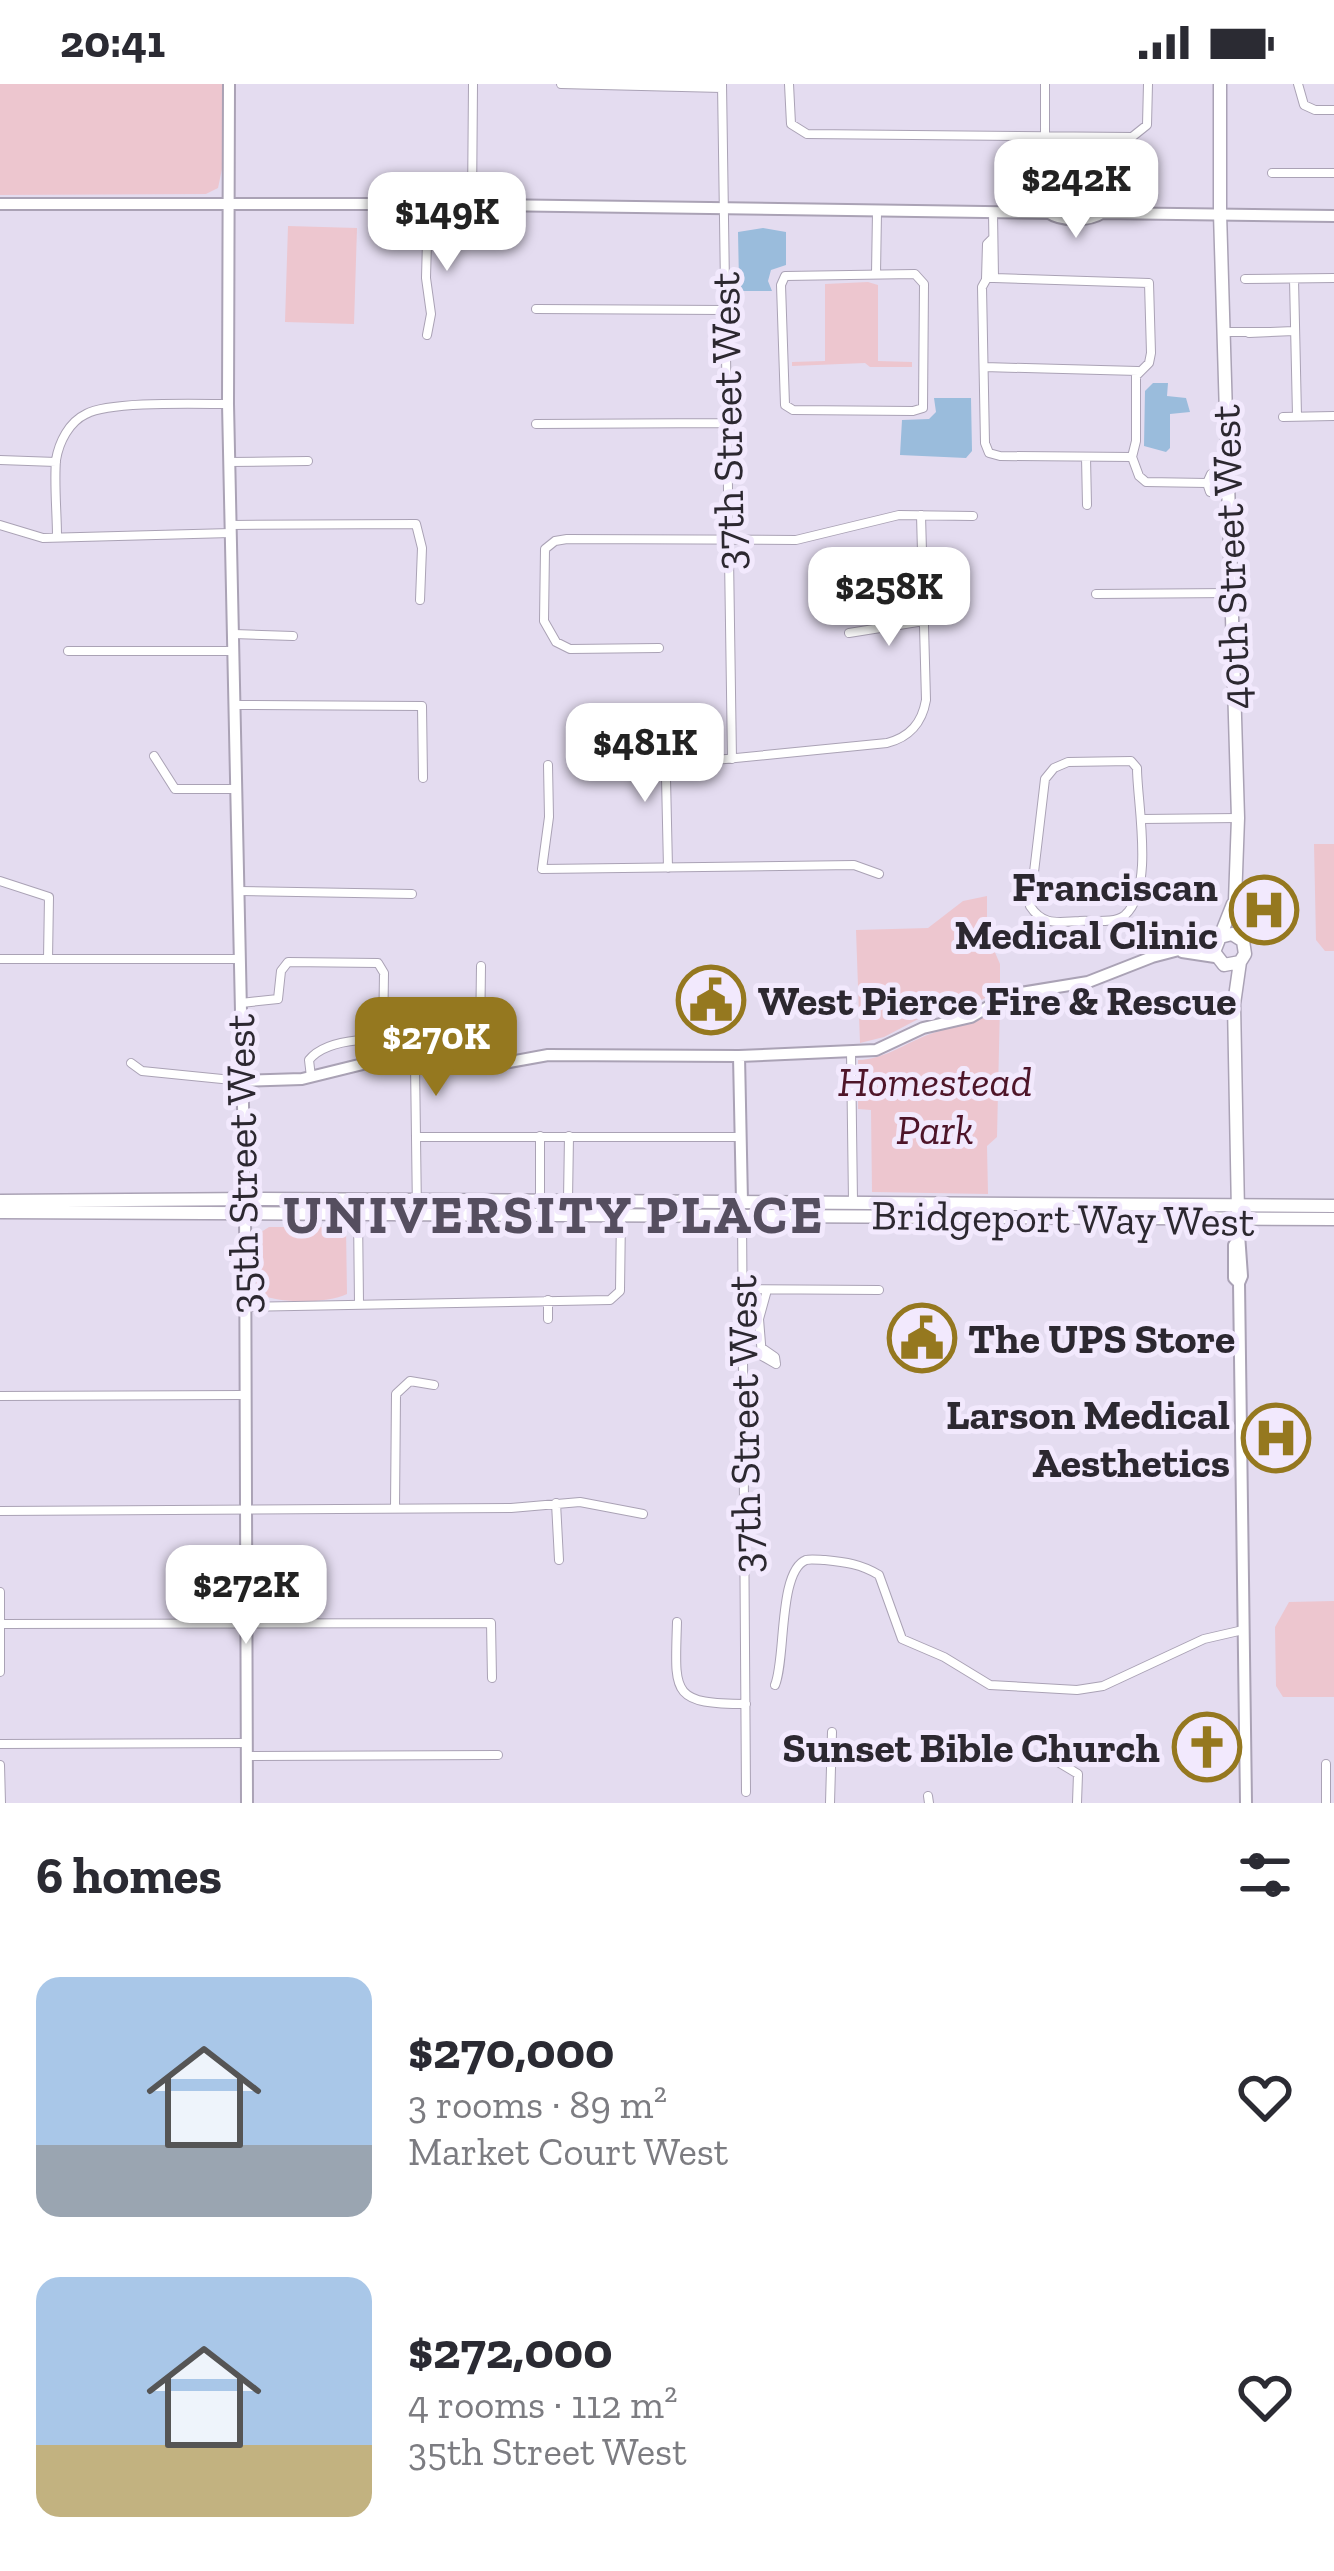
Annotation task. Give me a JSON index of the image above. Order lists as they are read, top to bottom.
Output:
{
  "streets": {
    "main road": ["40th Street West", "Bridgeport Way West"],
    "street": ["37th Street West", "35th Street West"]
  },
  "crossings": [
    ["37th Street West", "Bridgeport Way West"],
    ["35th Street West", "Bridgeport Way West"]
  ],
  "districts": ["UNIVERSITY PLACE"],
  "parks": ["Homestead Park"],
  "places": {
    "hospital": ["Franciscan Medical Clinic", "Larson Medical Aesthetics"],
    "public building": ["West Pierce Fire & Rescue", "The UPS Store"],
    "church": ["Sunset Bible Church"]
  },
  "page": {
    "status": "20:41",
    "price": [
      "$242K",
      "$149K",
      "$258K",
      "$481K",
      "$270K",
      "$272K"
    ],
    "heading": "6 homes",
    "list": [
      {
        "name": "$270,000",
        "note": "3 rooms · 89 m² · Market Court West"
      },
      {
        "name": "$272,000",
        "note": "4 rooms · 112 m² · 35th Street West"
      }
    ]
  }
}
